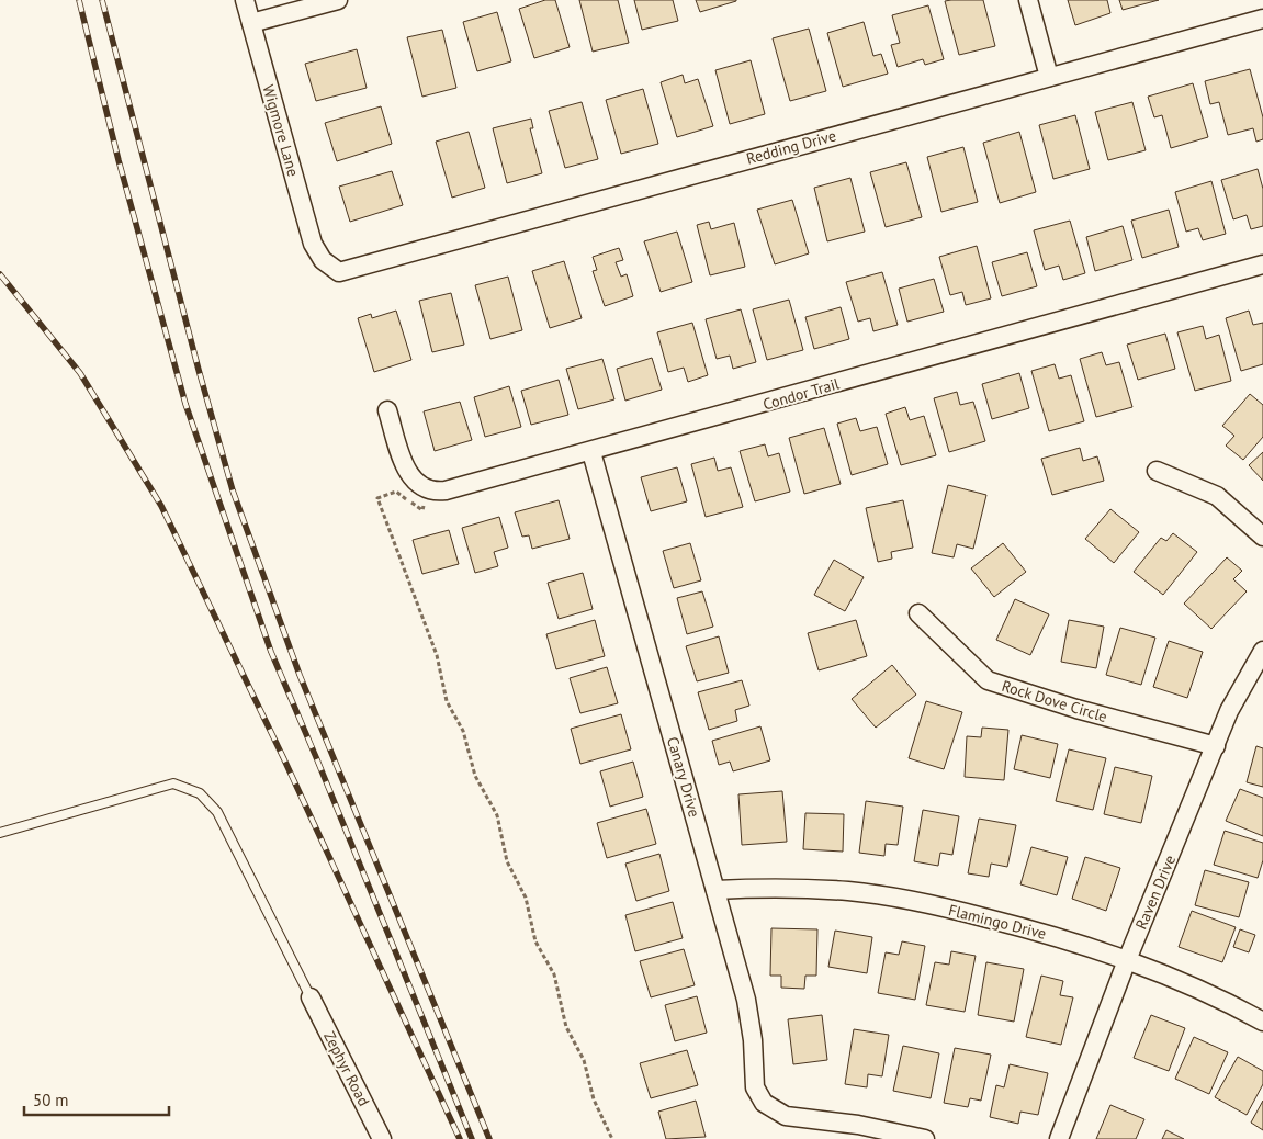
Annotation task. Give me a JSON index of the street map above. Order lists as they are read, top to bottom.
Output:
{
  "streets": {
    "street": [
      "Wigmore Lane",
      "Redding Drive",
      "Condor Trail",
      "Rock Dove Circle",
      "Canary Drive",
      "Raven Drive",
      "Flamingo Drive",
      "Zephyr Road"
    ]
  },
  "crossings": [
    ["Wigmore Lane", "Redding Drive"],
    ["Condor Trail", "Canary Drive"],
    ["Rock Dove Circle", "Raven Drive"],
    ["Canary Drive", "Flamingo Drive"],
    ["Raven Drive", "Flamingo Drive"]
  ],
  "scale_bar": "50 m"
}
